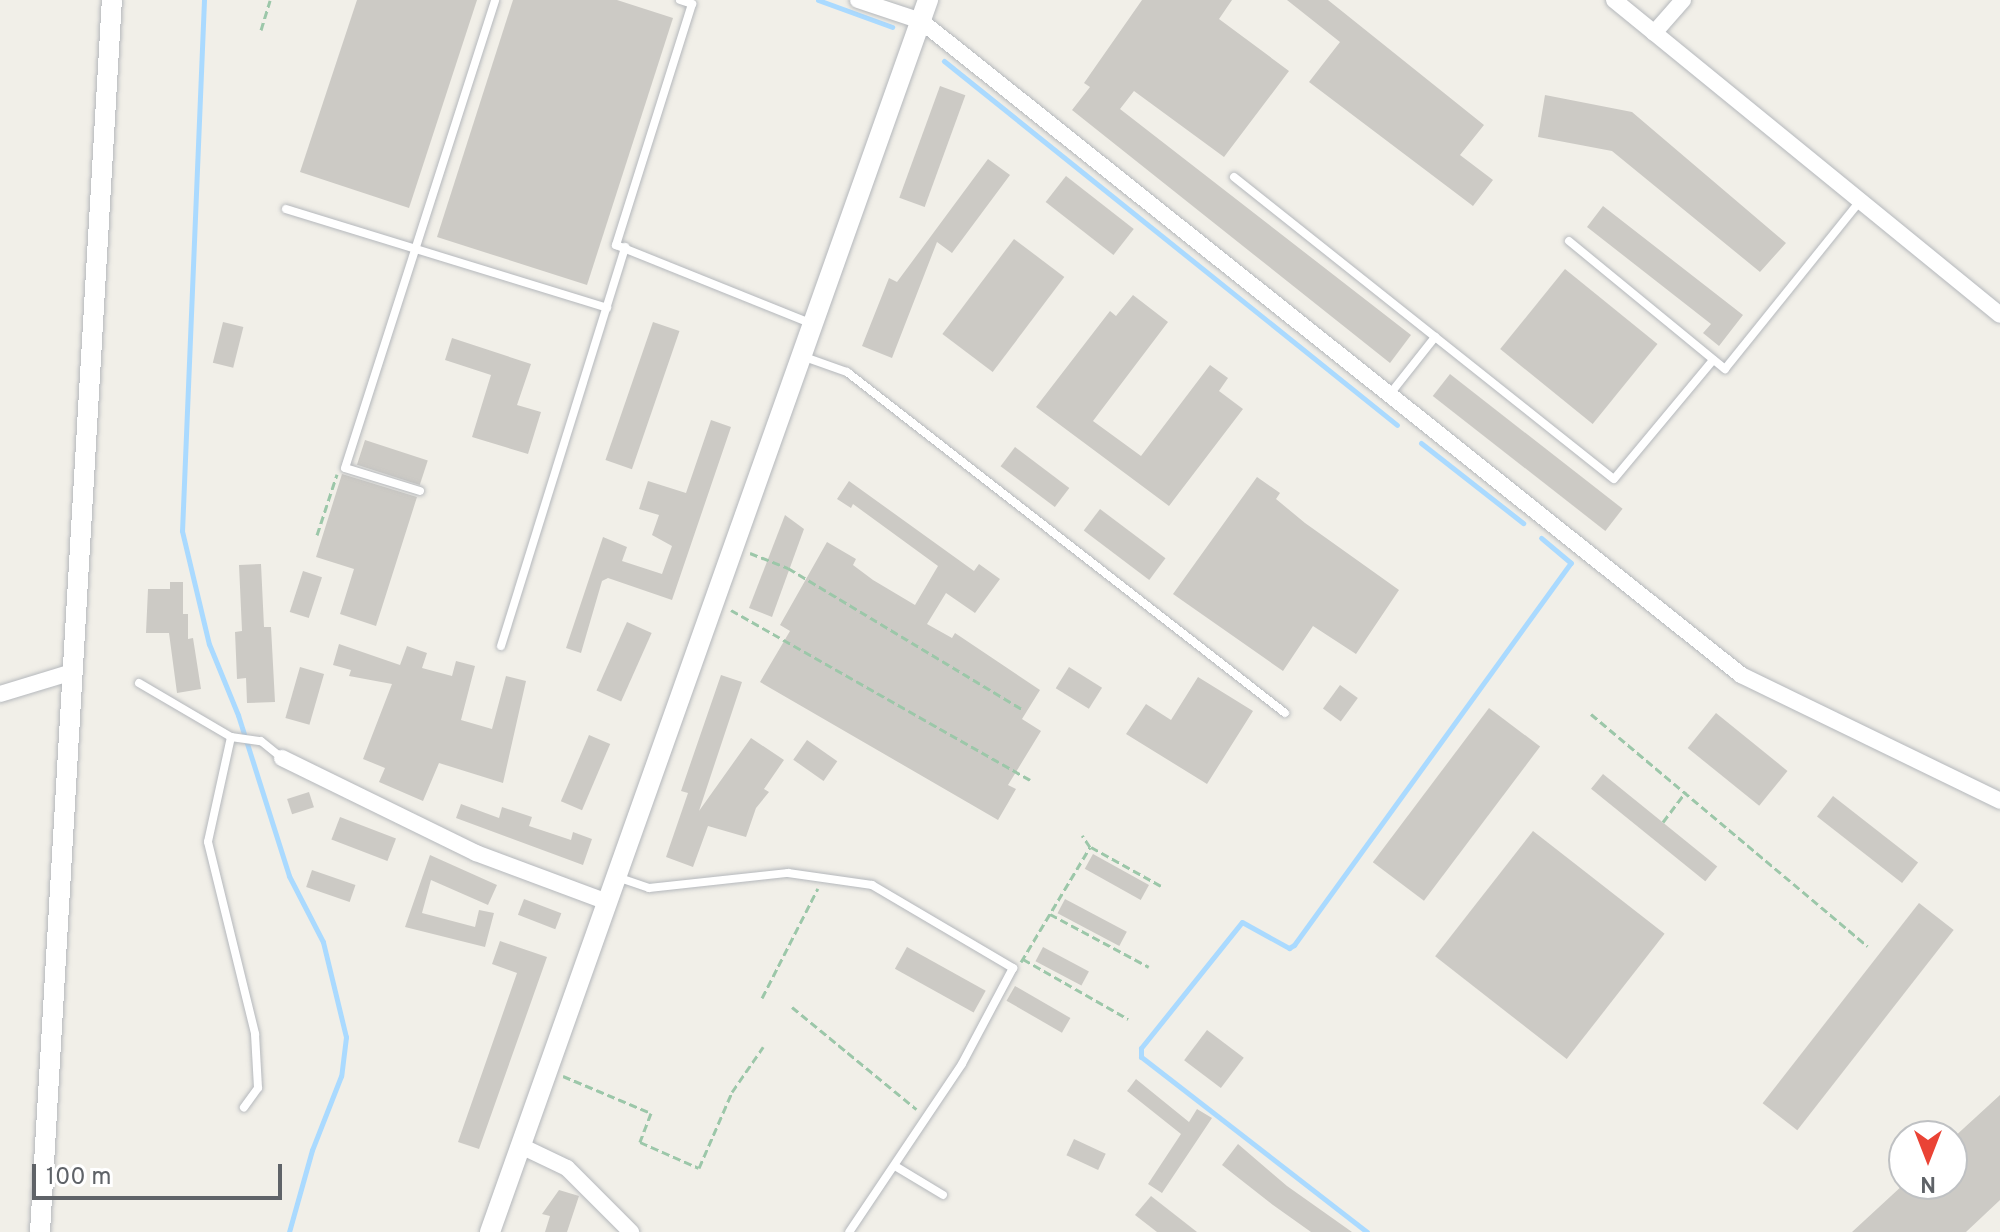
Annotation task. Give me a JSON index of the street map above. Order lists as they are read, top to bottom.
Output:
{
  "scale_bar": "100 m",
  "north": "bottom"
}
